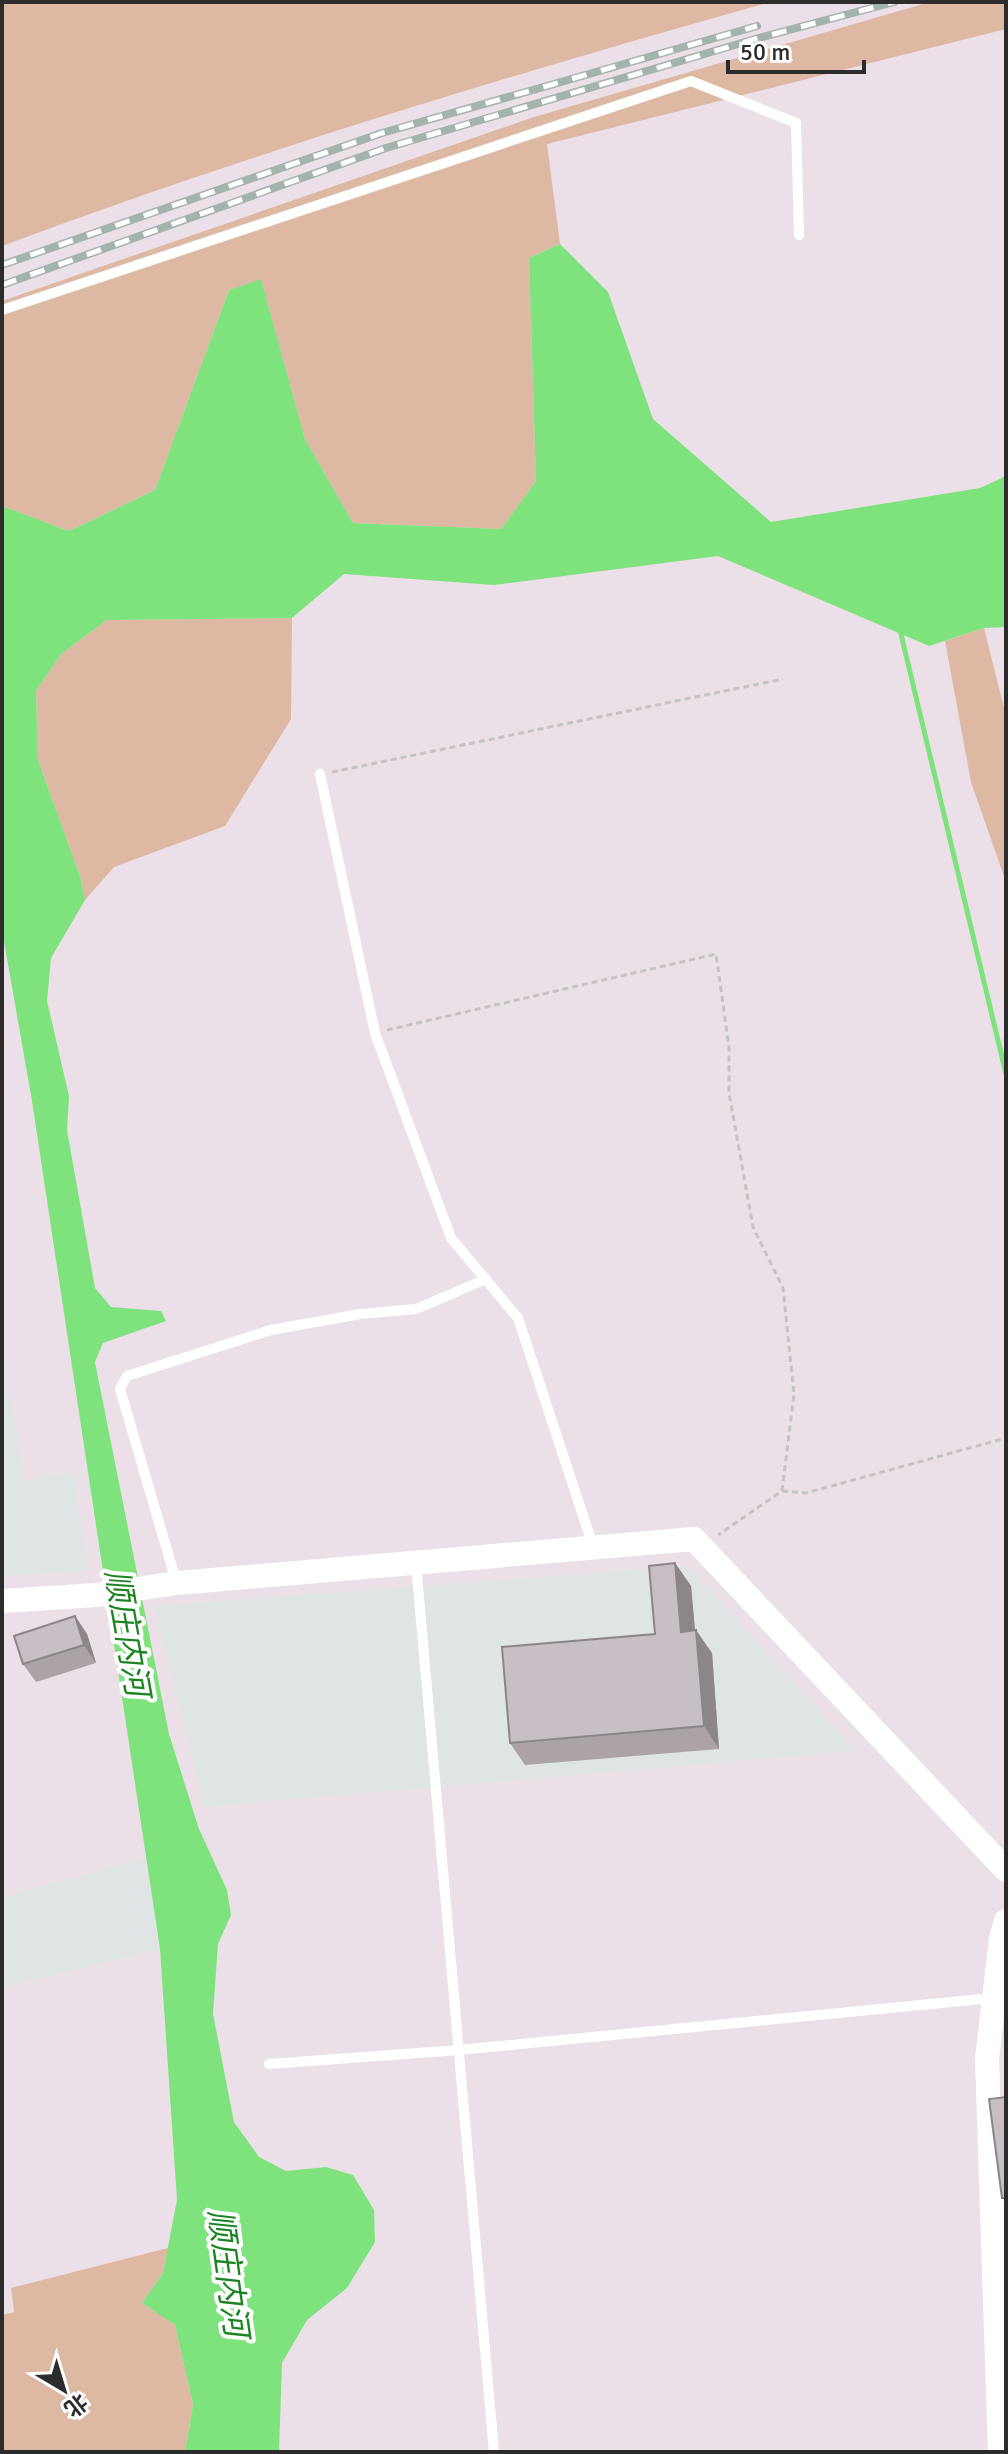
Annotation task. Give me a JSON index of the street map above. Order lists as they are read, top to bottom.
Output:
{
  "water": ["顺庄内河"],
  "scale_bar": "50 m",
  "north": "bottom right"
}
